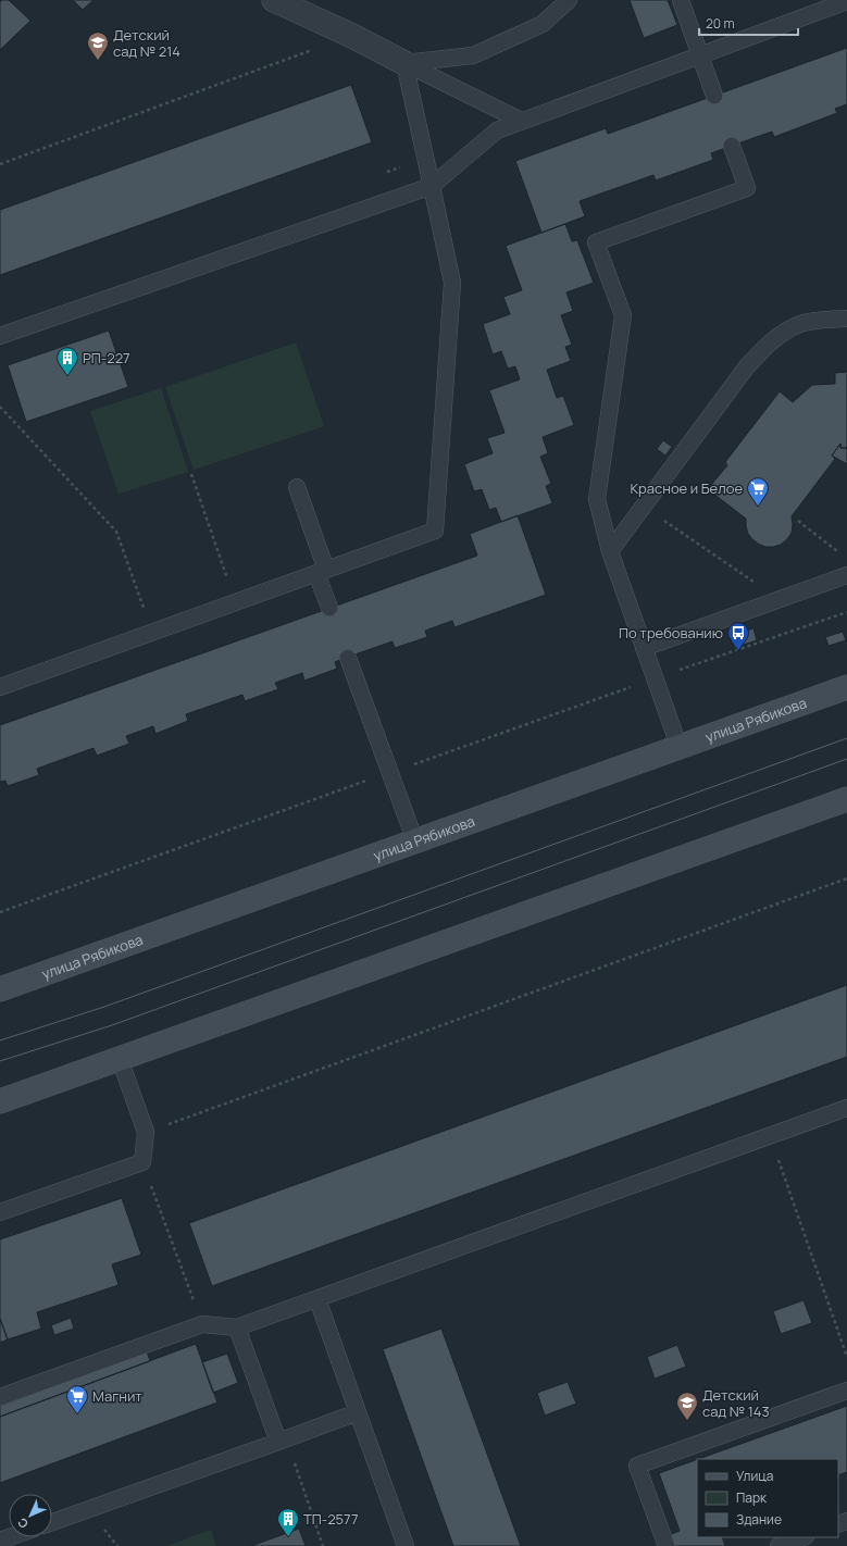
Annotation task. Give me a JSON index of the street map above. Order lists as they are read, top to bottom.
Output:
{
  "streets": {
    "main road": ["улица Рябикова"]
  },
  "places": {
    "school or university": ["Детский сад № 214", "Детский сад № 143"],
    "building": ["РП-227", "ТП-2577"],
    "supermarket": ["Красное и Белое", "Магнит"],
    "bus stop": ["По требованию"]
  },
  "legend": ["Улица", "Парк", "Здание"],
  "scale_bar": "20 m",
  "north": "bottom left"
}
